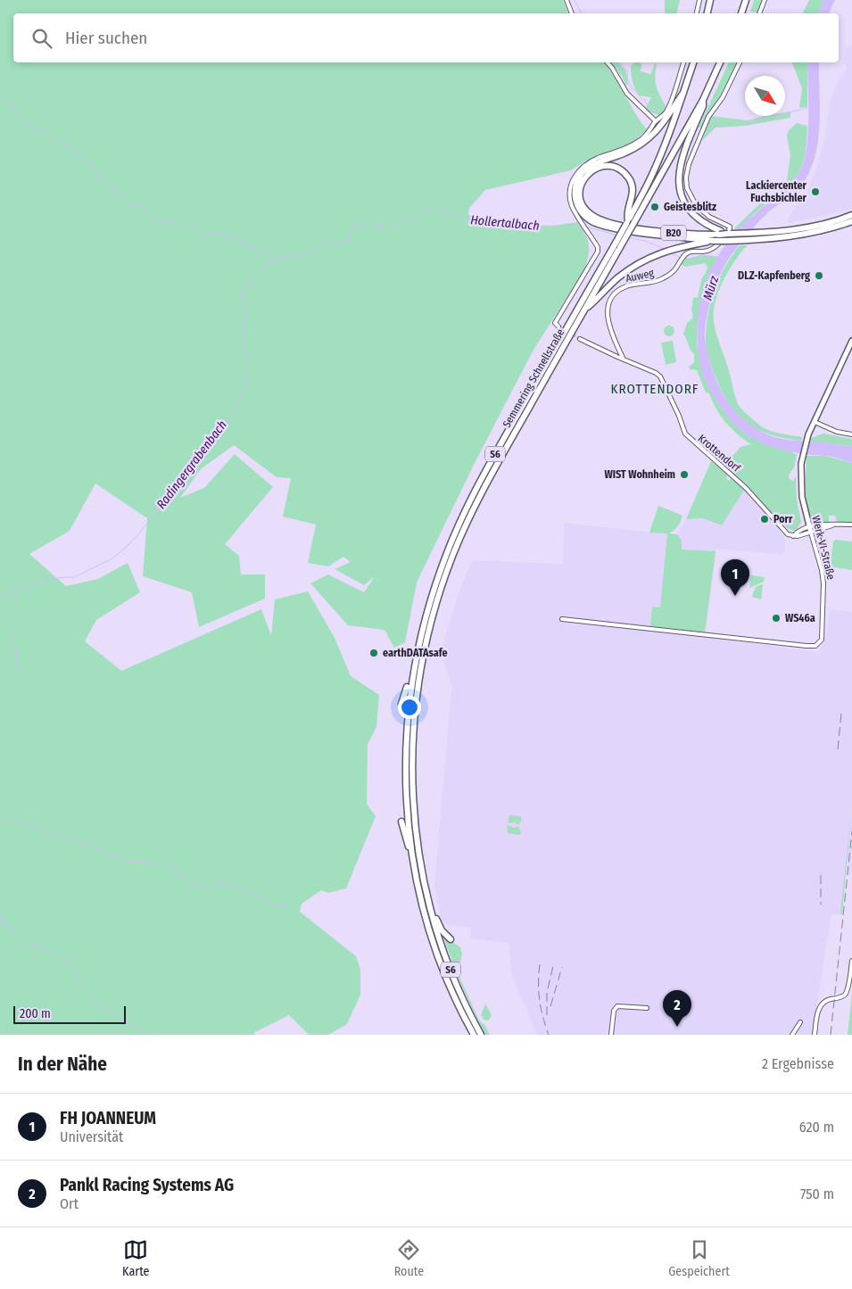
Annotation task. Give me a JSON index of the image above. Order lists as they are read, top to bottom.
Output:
{
  "streets": {
    "highway": ["B20", "Semmering Schnellstraße", "S6"],
    "main road": ["Werk-VI-Straße"],
    "street": ["Auweg", "Krottendorf"]
  },
  "crossings": [
    ["B20", "Semmering Schnellstraße"],
    ["Auweg", "Krottendorf"]
  ],
  "districts": ["KROTTENDORF"],
  "water": ["Hollertalbach", "Mürz", "Radingergrabenbach"],
  "places": [
    "Lackiercenter Fuchsbichler",
    "Geistesblitz",
    "DLZ-Kapfenberg",
    "WIST Wohnheim",
    "Porr",
    "WS46a",
    "earthDATAsafe"
  ],
  "scale_bar": "200 m",
  "north": "bottom right",
  "page": {
    "search": "Hier suchen",
    "pins": ["1", "2"],
    "scale": "200 m",
    "heading": ["In der Nähe", "2 Ergebnisse"],
    "list": [
      {
        "mark": "1",
        "name": "FH JOANNEUM",
        "note": "Universität",
        "value": "620 m"
      },
      {
        "mark": "2",
        "name": "Pankl Racing Systems AG",
        "note": "Ort",
        "value": "750 m"
      }
    ],
    "nav": ["Karte", "Route", "Gespeichert"]
  }
}
